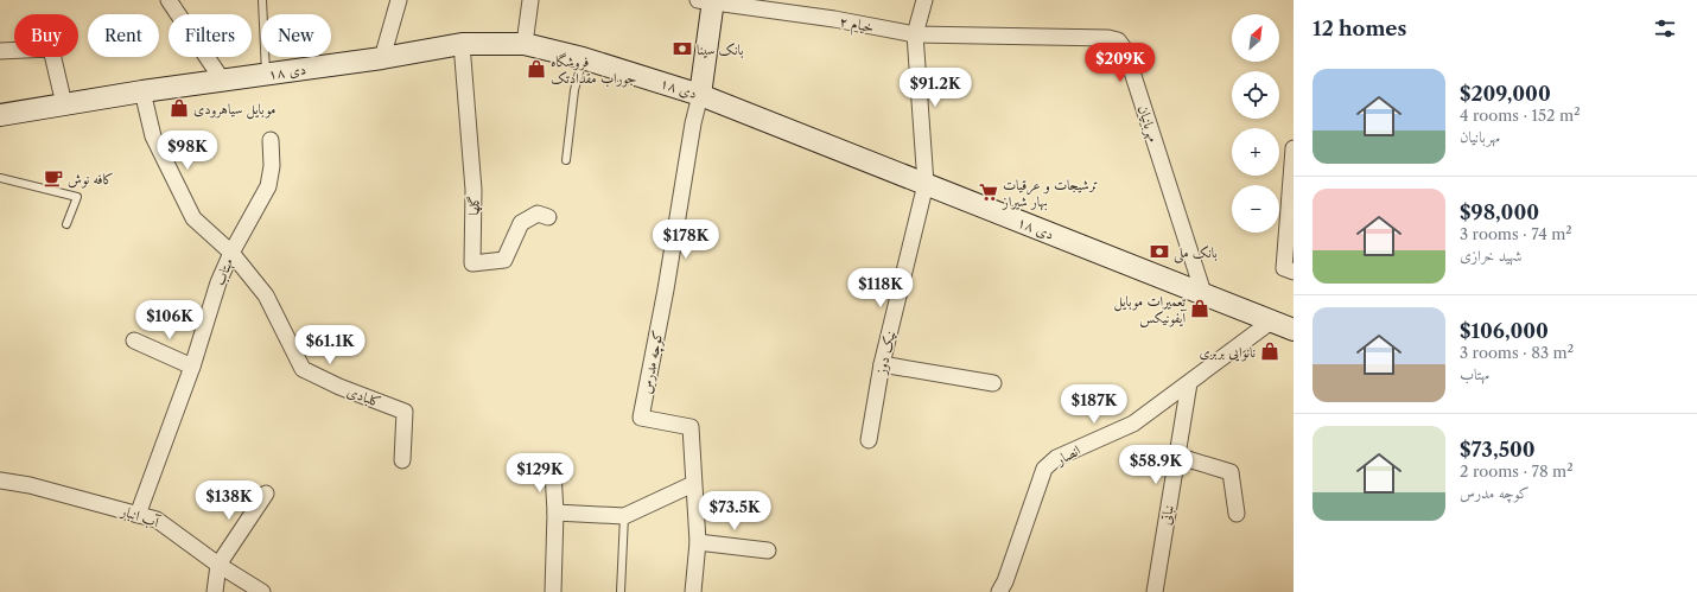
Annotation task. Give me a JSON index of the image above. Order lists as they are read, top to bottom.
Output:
{
  "streets": {
    "main road": ["۱۸ دی"],
    "street": [
      "خیام ۲",
      "مهربانیان",
      "گلها",
      "مهتاب",
      "نیک دوز",
      "کوچه مدرس",
      "کلبادی",
      "انصار",
      "نباتی",
      "آب انبار"
    ]
  },
  "crossings": [
    ["خیام ۲", "مهربانیان"],
    ["خیام ۲", "نیک دوز"],
    ["۱۸ دی", "مهربانیان"],
    ["۱۸ دی", "گلها"],
    ["۱۸ دی", "نیک دوز"],
    ["۱۸ دی", "کوچه مدرس"],
    ["۱۸ دی", "انصار"],
    ["مهربانیان", "نیک دوز"],
    ["مهتاب", "کلبادی"],
    ["مهتاب", "آب انبار"],
    ["انصار", "نباتی"]
  ],
  "places": {
    "bank": ["بانک سینا", "بانک ملی"],
    "shop": [
      "فروشگاه جوراب مقدادتک",
      "موبایل سیاهرودی",
      "تعمیرات موبایل آیفونیکس",
      "نانوایی بربری"
    ],
    "cafe": ["کافه نوش"],
    "supermarket": ["ترشیجات و عرقیات بهار شیراز"]
  },
  "north": "top right",
  "page": {
    "heading": "12 homes",
    "map_buttons": ["+", "−"],
    "chip": [
      "Buy",
      "Rent",
      "Filters",
      "New"
    ],
    "price": [
      "$209K",
      "$91.2K",
      "$98K",
      "$178K",
      "$118K",
      "$106K",
      "$61.1K",
      "$187K",
      "$58.9K",
      "$129K",
      "$138K",
      "$73.5K"
    ],
    "list": [
      {
        "name": "$209,000",
        "note": "4 rooms · 152 m² · مهربانیان"
      },
      {
        "name": "$98,000",
        "note": "3 rooms · 74 m² · شهید خرازی"
      },
      {
        "name": "$106,000",
        "note": "3 rooms · 83 m² · مهتاب"
      },
      {
        "name": "$73,500",
        "note": "2 rooms · 78 m² · کوچه مدرس"
      }
    ]
  }
}
